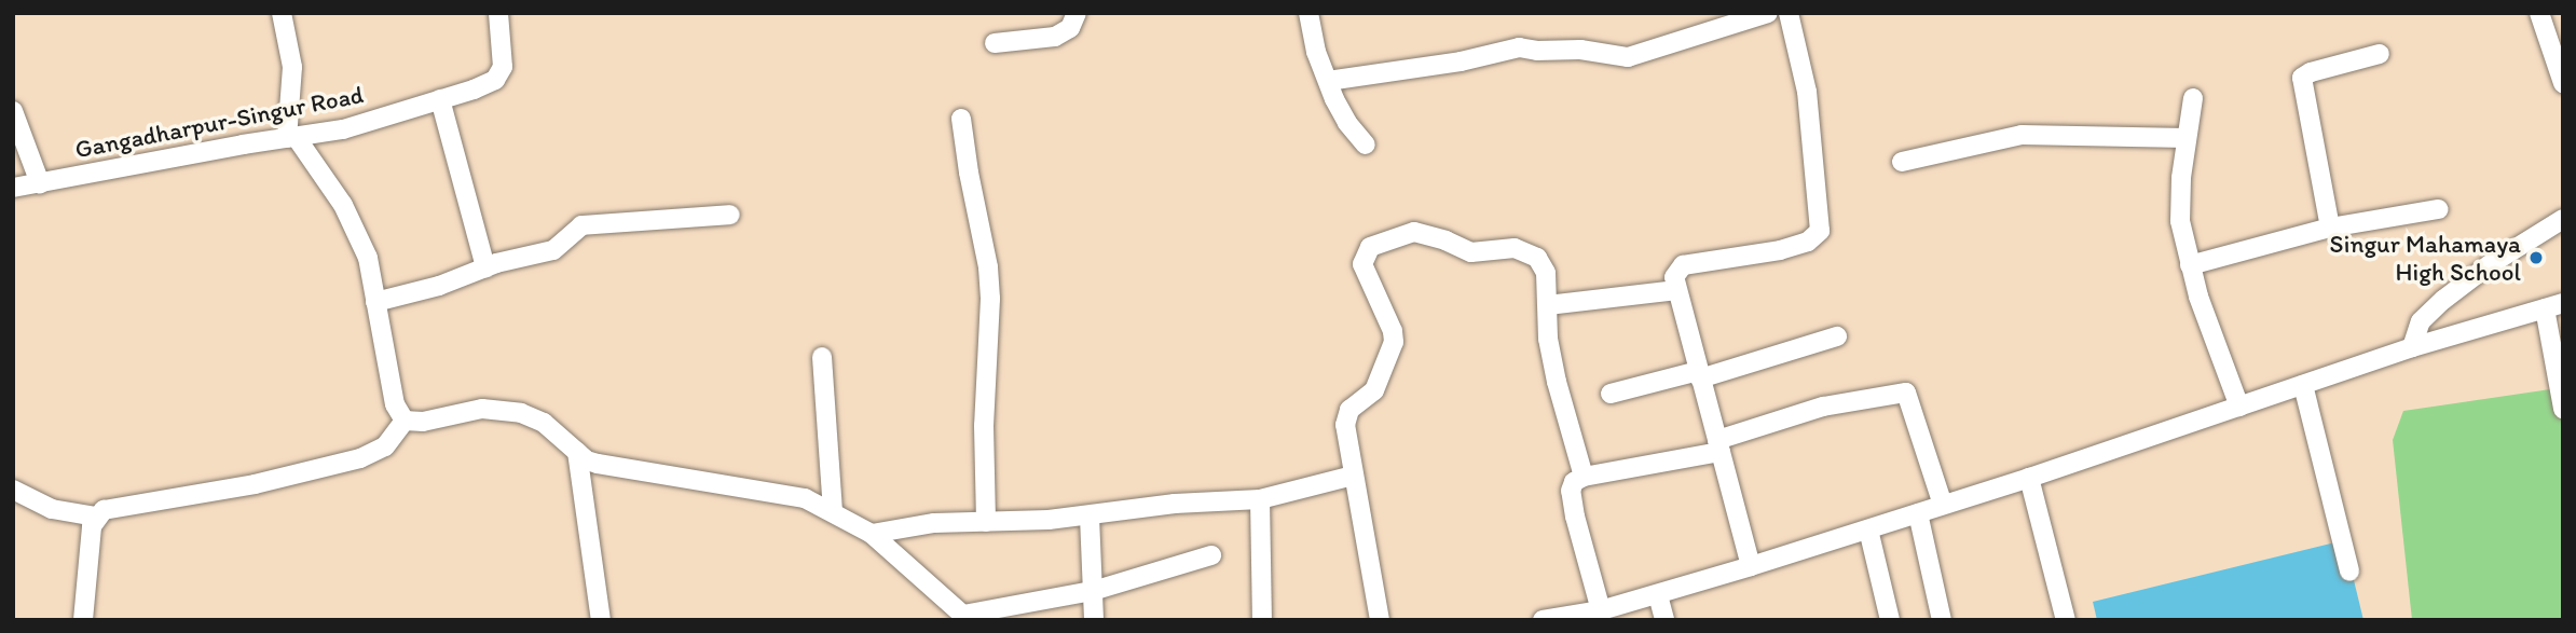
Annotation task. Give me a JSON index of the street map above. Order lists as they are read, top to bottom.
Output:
{
  "streets": {
    "street": ["Gangadharpur-Singur Road"]
  },
  "places": ["Singur Mahamaya High School"]
}
